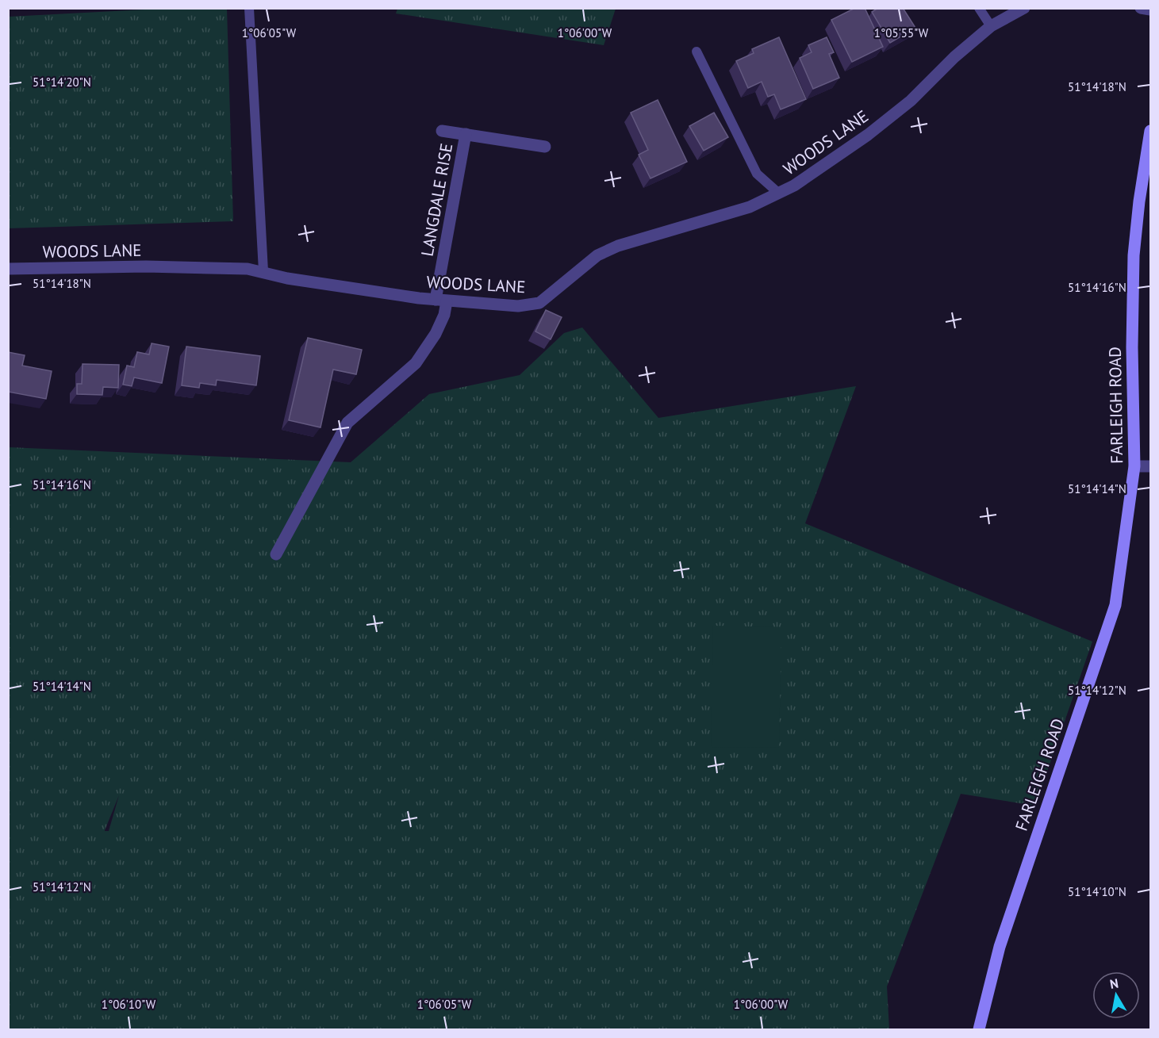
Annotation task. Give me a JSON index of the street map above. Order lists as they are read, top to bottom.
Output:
{
  "streets": {
    "main road": ["FARLEIGH ROAD"],
    "street": ["WOODS LANE", "LANGDALE RISE"]
  },
  "crossings": [
    ["WOODS LANE", "LANGDALE RISE"]
  ],
  "north": "top",
  "coordinates": [
    "1°06'05\"W",
    "1°06'00\"W",
    "1°05'55\"W",
    "51°14'20\"N",
    "51°14'18\"N",
    "51°14'16\"N",
    "51°14'14\"N",
    "51°14'12\"N",
    "51°14'10\"N",
    "1°06'10\"W"
  ]
}
